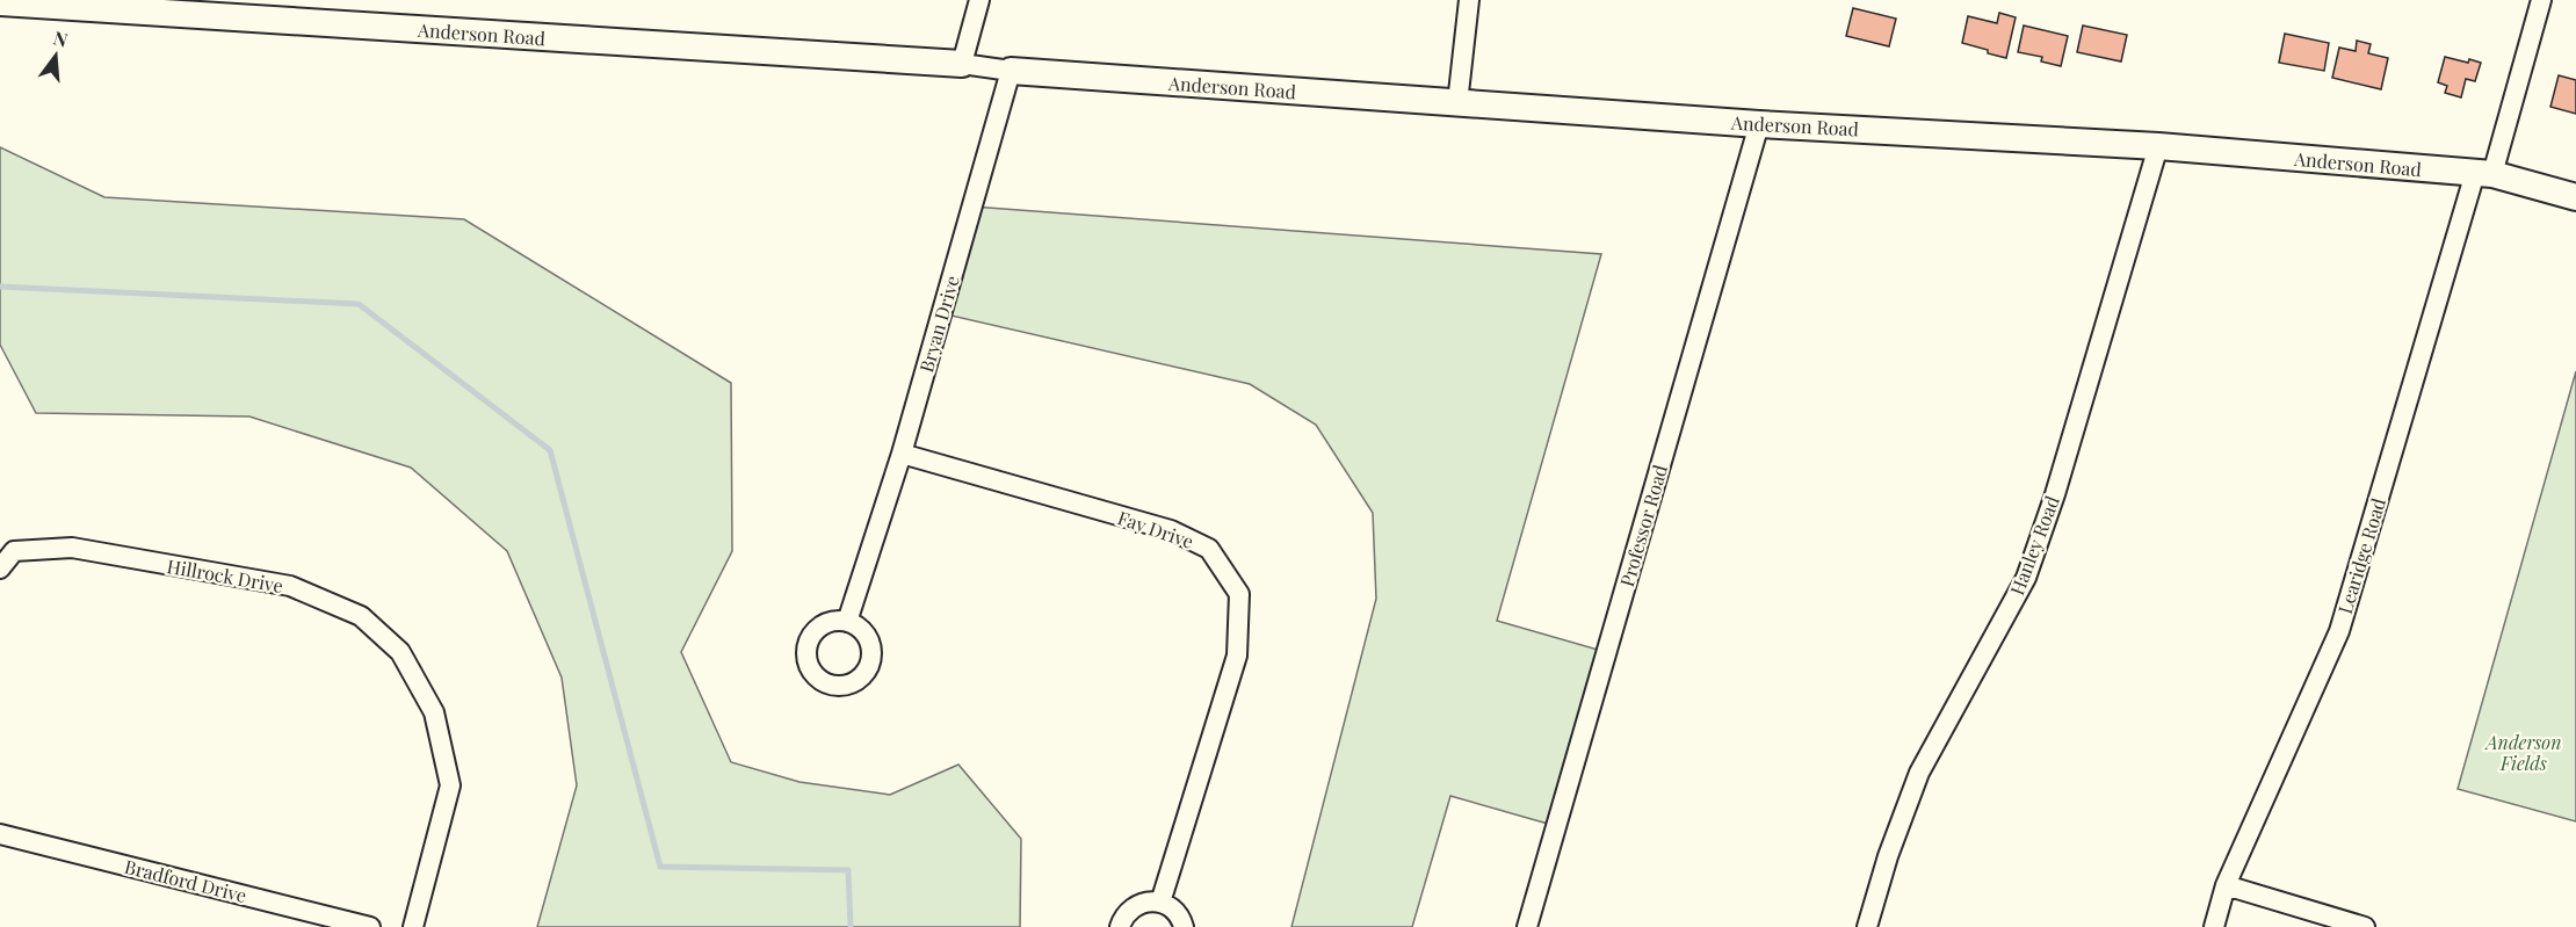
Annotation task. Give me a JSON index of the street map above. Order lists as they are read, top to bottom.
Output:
{
  "streets": {
    "street": [
      "Anderson Road",
      "Bryan Drive",
      "Professor Road",
      "Fay Drive",
      "Hanley Road",
      "Learidge Road",
      "Hillrock Drive",
      "Bradford Drive"
    ]
  },
  "crossings": [
    ["Anderson Road", "Bryan Drive"],
    ["Anderson Road", "Professor Road"],
    ["Anderson Road", "Hanley Road"],
    ["Anderson Road", "Learidge Road"],
    ["Bryan Drive", "Fay Drive"]
  ],
  "parks": ["Anderson Fields"],
  "north": "top"
}
